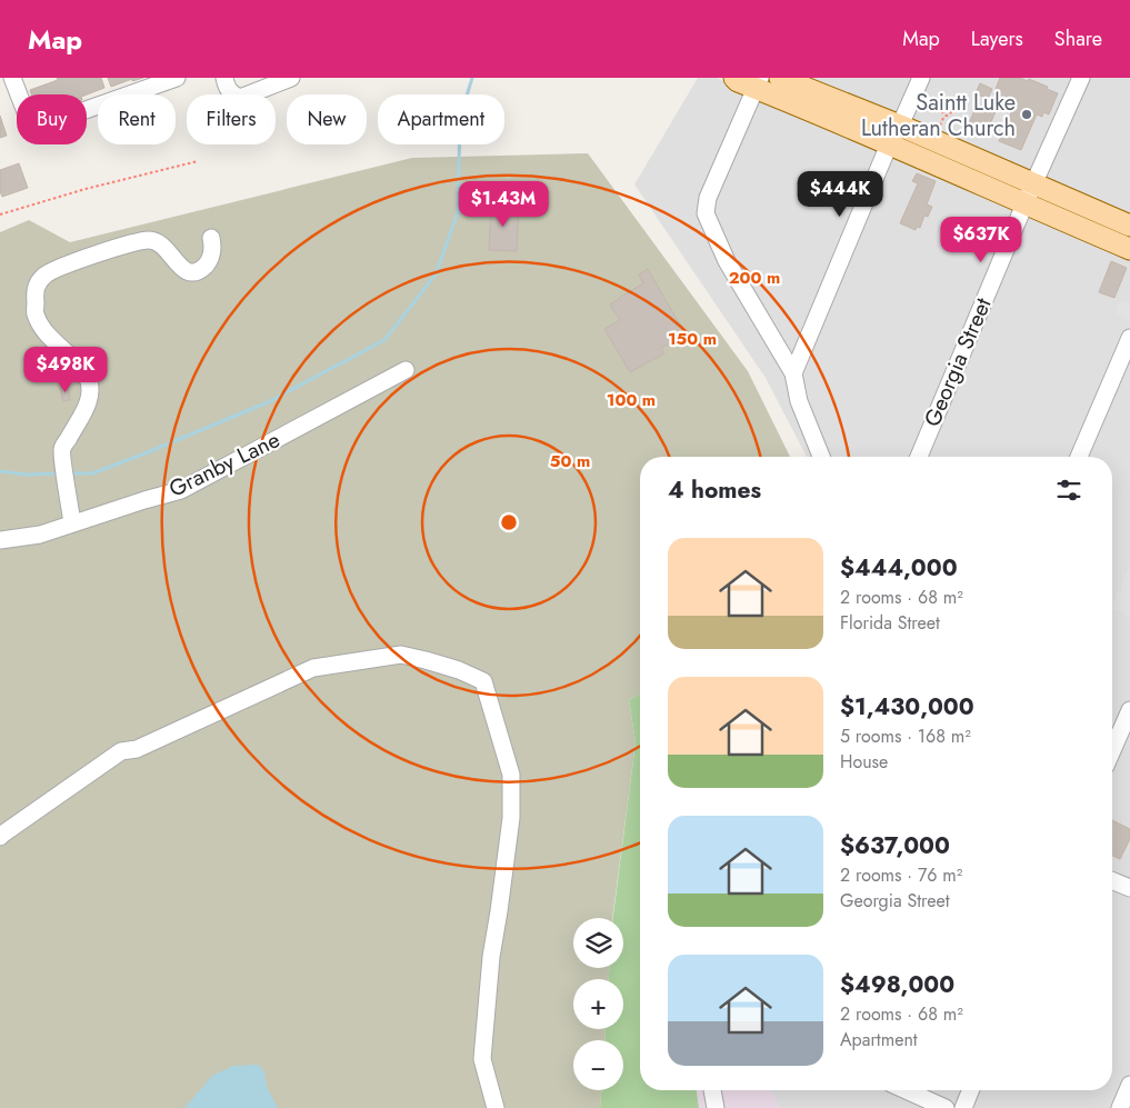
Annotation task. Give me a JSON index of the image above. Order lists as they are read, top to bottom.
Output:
{
  "streets": {
    "street": ["Georgia Street", "Granby Lane"]
  },
  "places": ["Saintt Luke Lutheran Church"],
  "page": {
    "header": "Map",
    "nav": ["Map", "Layers", "Share"],
    "chip": [
      "Buy",
      "Rent",
      "Filters",
      "New",
      "Apartment"
    ],
    "price": [
      "$444K",
      "$1.43M",
      "$637K",
      "$498K"
    ],
    "heading": "4 homes",
    "list": [
      {
        "name": "$444,000",
        "note": "2 rooms · 68 m² · Florida Street"
      },
      {
        "name": "$1,430,000",
        "note": "5 rooms · 168 m² · House"
      },
      {
        "name": "$637,000",
        "note": "2 rooms · 76 m² · Georgia Street"
      },
      {
        "name": "$498,000",
        "note": "2 rooms · 68 m² · Apartment"
      }
    ],
    "map_buttons": ["+", "−"]
  },
  "rings": [
    "200 m",
    "150 m",
    "100 m",
    "50 m"
  ]
}
